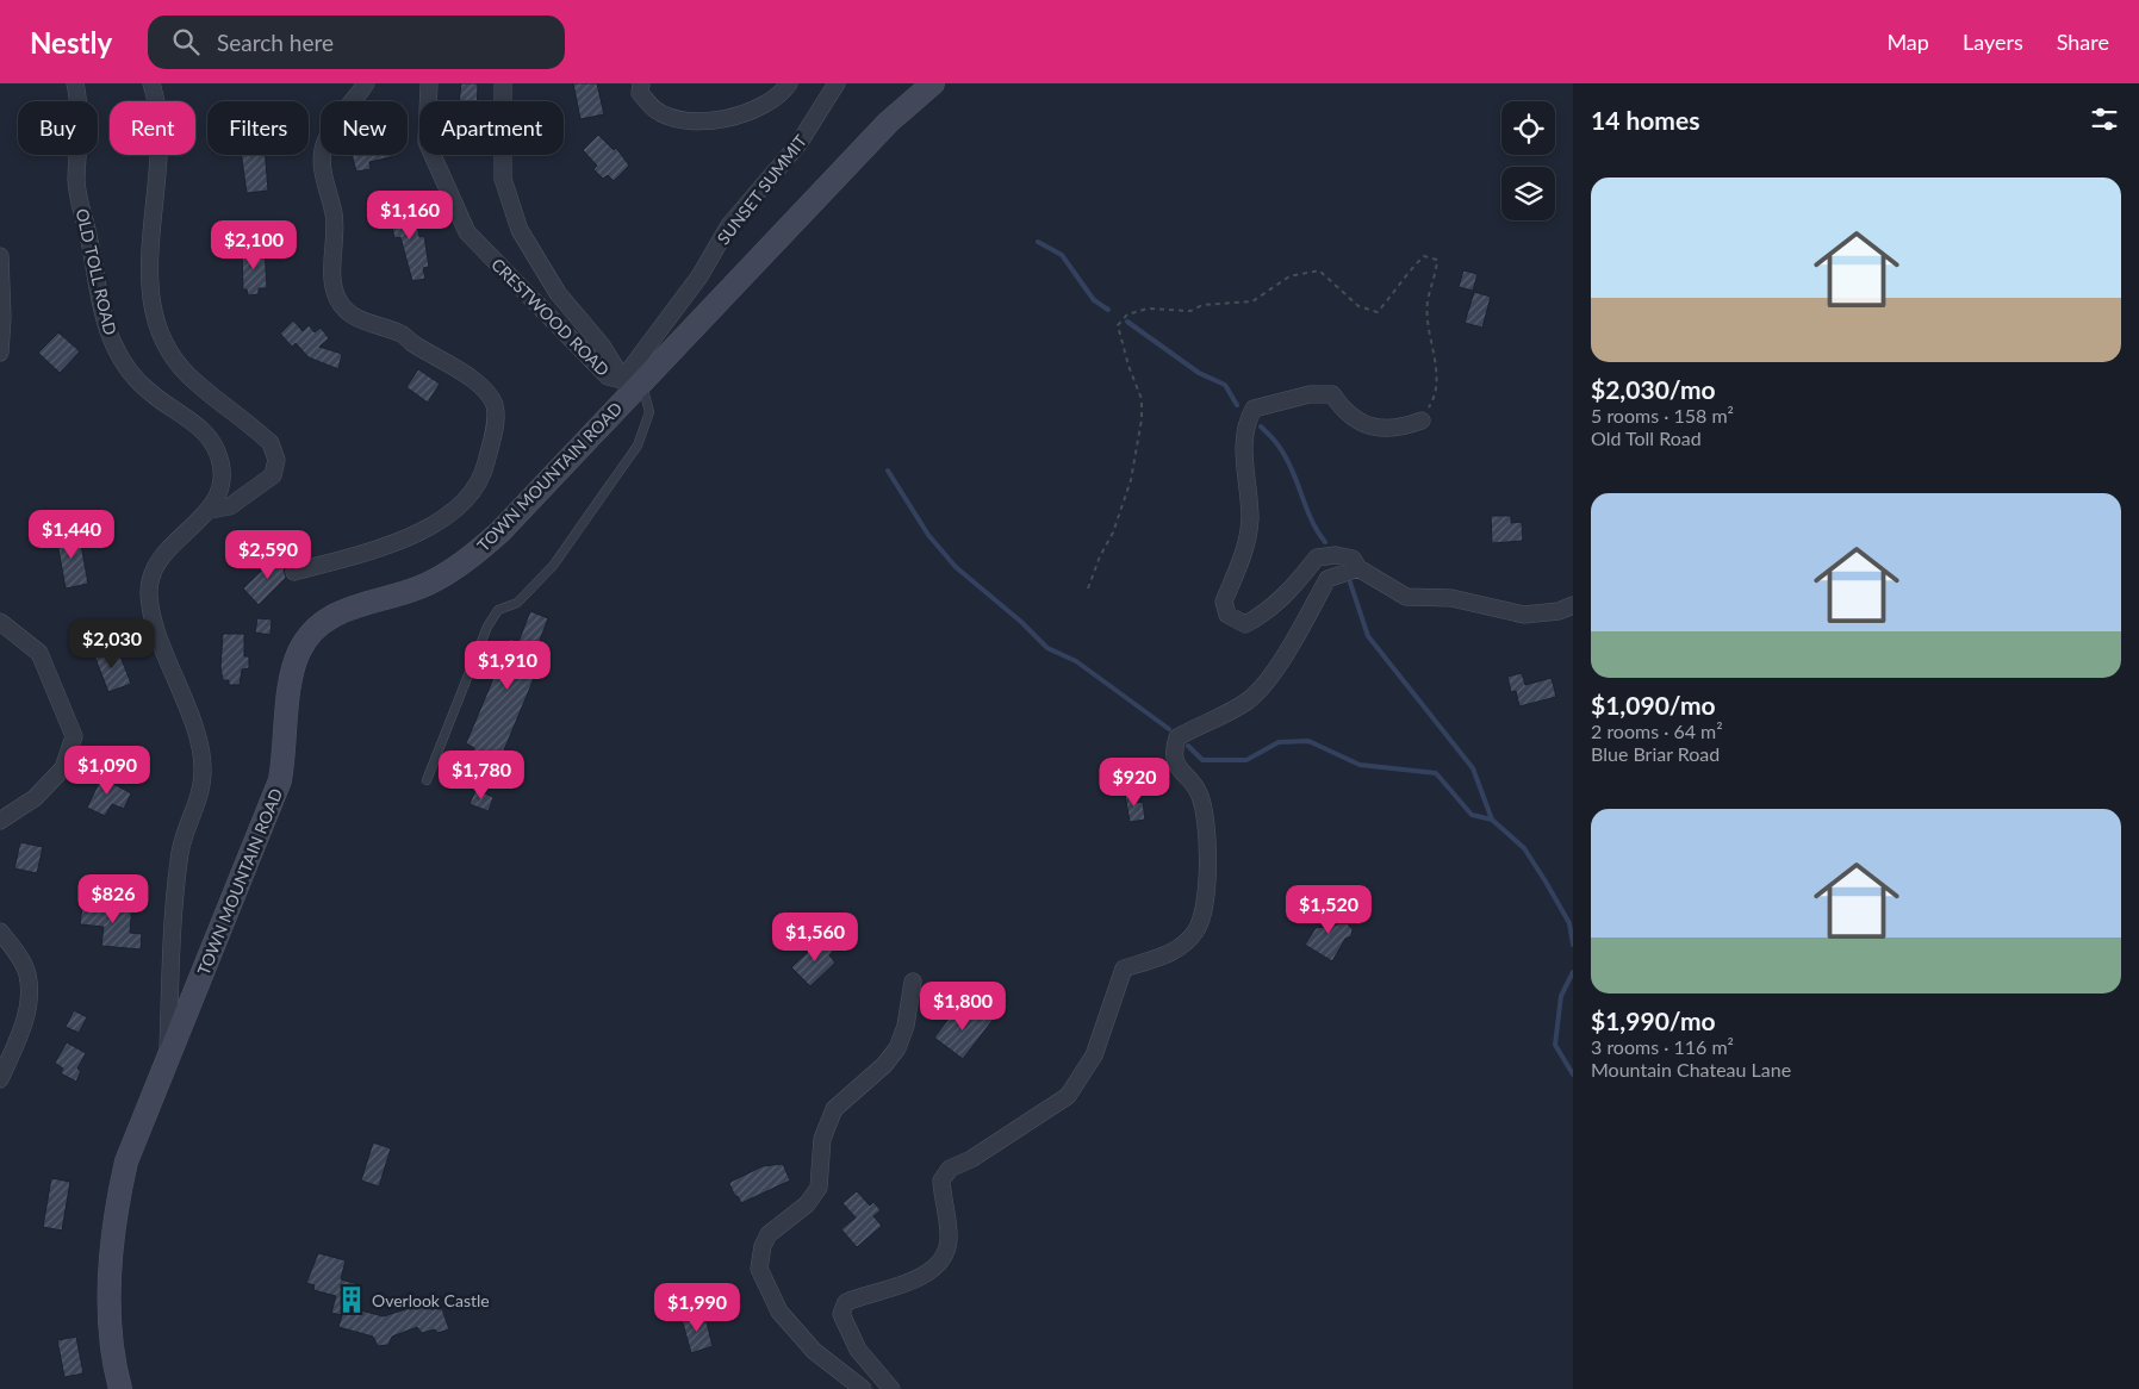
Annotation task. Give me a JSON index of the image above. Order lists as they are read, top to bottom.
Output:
{
  "streets": {
    "main road": ["TOWN MOUNTAIN ROAD"],
    "street": ["SUNSET SUMMIT", "OLD TOLL ROAD", "CRESTWOOD ROAD"]
  },
  "crossings": [
    ["SUNSET SUMMIT", "CRESTWOOD ROAD"],
    ["SUNSET SUMMIT", "TOWN MOUNTAIN ROAD"],
    ["OLD TOLL ROAD", "TOWN MOUNTAIN ROAD"],
    ["CRESTWOOD ROAD", "TOWN MOUNTAIN ROAD"]
  ],
  "places": {
    "building": ["Overlook Castle"]
  },
  "page": {
    "header": "Nestly",
    "search": "Search here",
    "nav": ["Map", "Layers", "Share"],
    "heading": "14 homes",
    "chip": [
      "Buy",
      "Rent",
      "Filters",
      "New",
      "Apartment"
    ],
    "list": [
      {
        "name": "$2,030/mo",
        "note": "5 rooms · 158 m² · Old Toll Road"
      },
      {
        "name": "$1,090/mo",
        "note": "2 rooms · 64 m² · Blue Briar Road"
      },
      {
        "name": "$1,990/mo",
        "note": "3 rooms · 116 m² · Mountain Chateau Lane"
      }
    ],
    "price": [
      "$1,160",
      "$2,100",
      "$1,440",
      "$2,590",
      "$2,030",
      "$1,910",
      "$1,090",
      "$1,780",
      "$920",
      "$826",
      "$1,520",
      "$1,560",
      "$1,800",
      "$1,990"
    ]
  }
}
